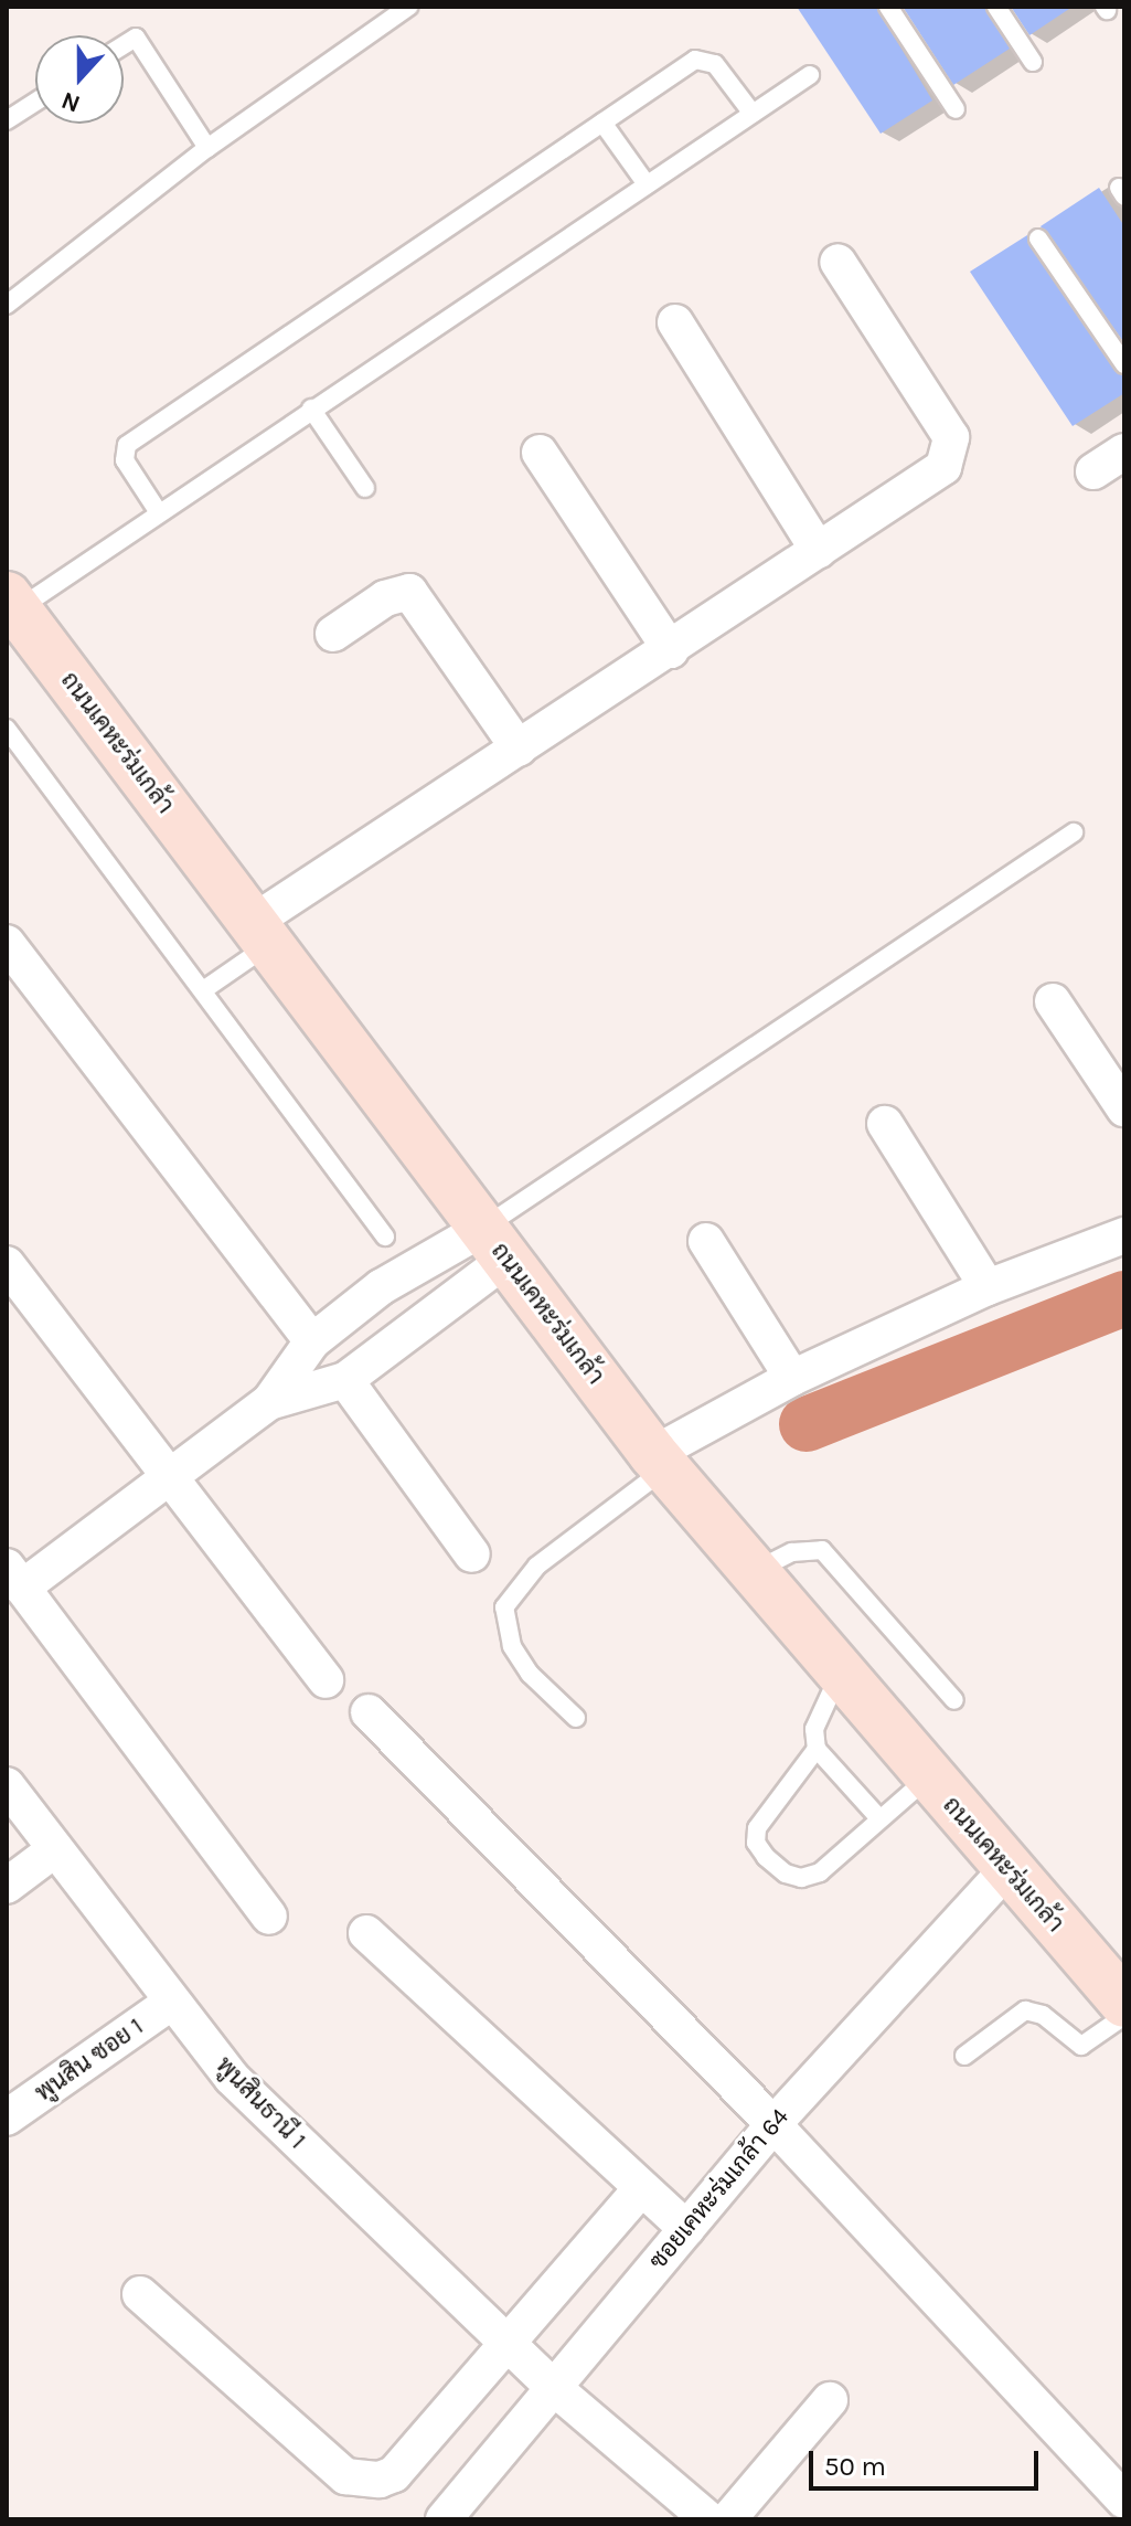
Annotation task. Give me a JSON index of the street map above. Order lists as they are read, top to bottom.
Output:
{
  "streets": {
    "street": [
      "ถนนเคหะร่มเกล้า",
      "พูนสิน ซอย 1",
      "พูนสินธานี 1",
      "ซอยเคหะร่มเกล้า 64"
    ]
  },
  "crossings": [
    ["ถนนเคหะร่มเกล้า", "ซอยเคหะร่มเกล้า 64"],
    ["พูนสิน ซอย 1", "พูนสินธานี 1"],
    ["พูนสินธานี 1", "ซอยเคหะร่มเกล้า 64"]
  ],
  "scale_bar": "50 m",
  "north": "bottom"
}
